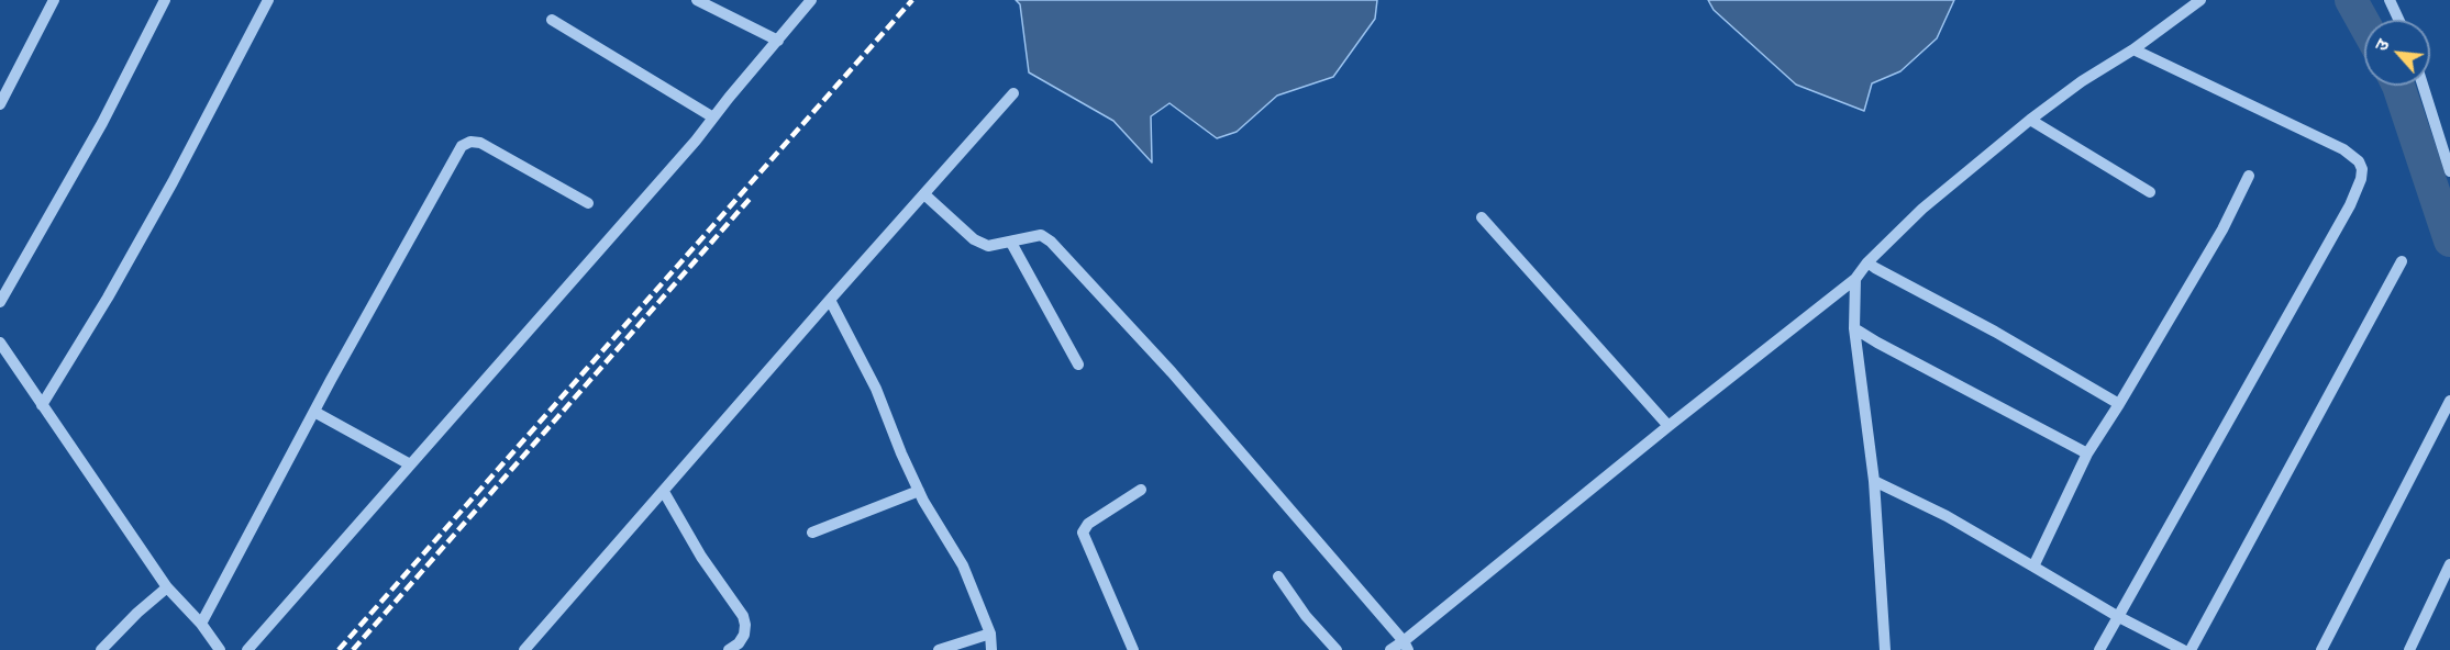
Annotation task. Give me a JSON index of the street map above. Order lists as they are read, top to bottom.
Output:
{
  "north": "top left"
}
